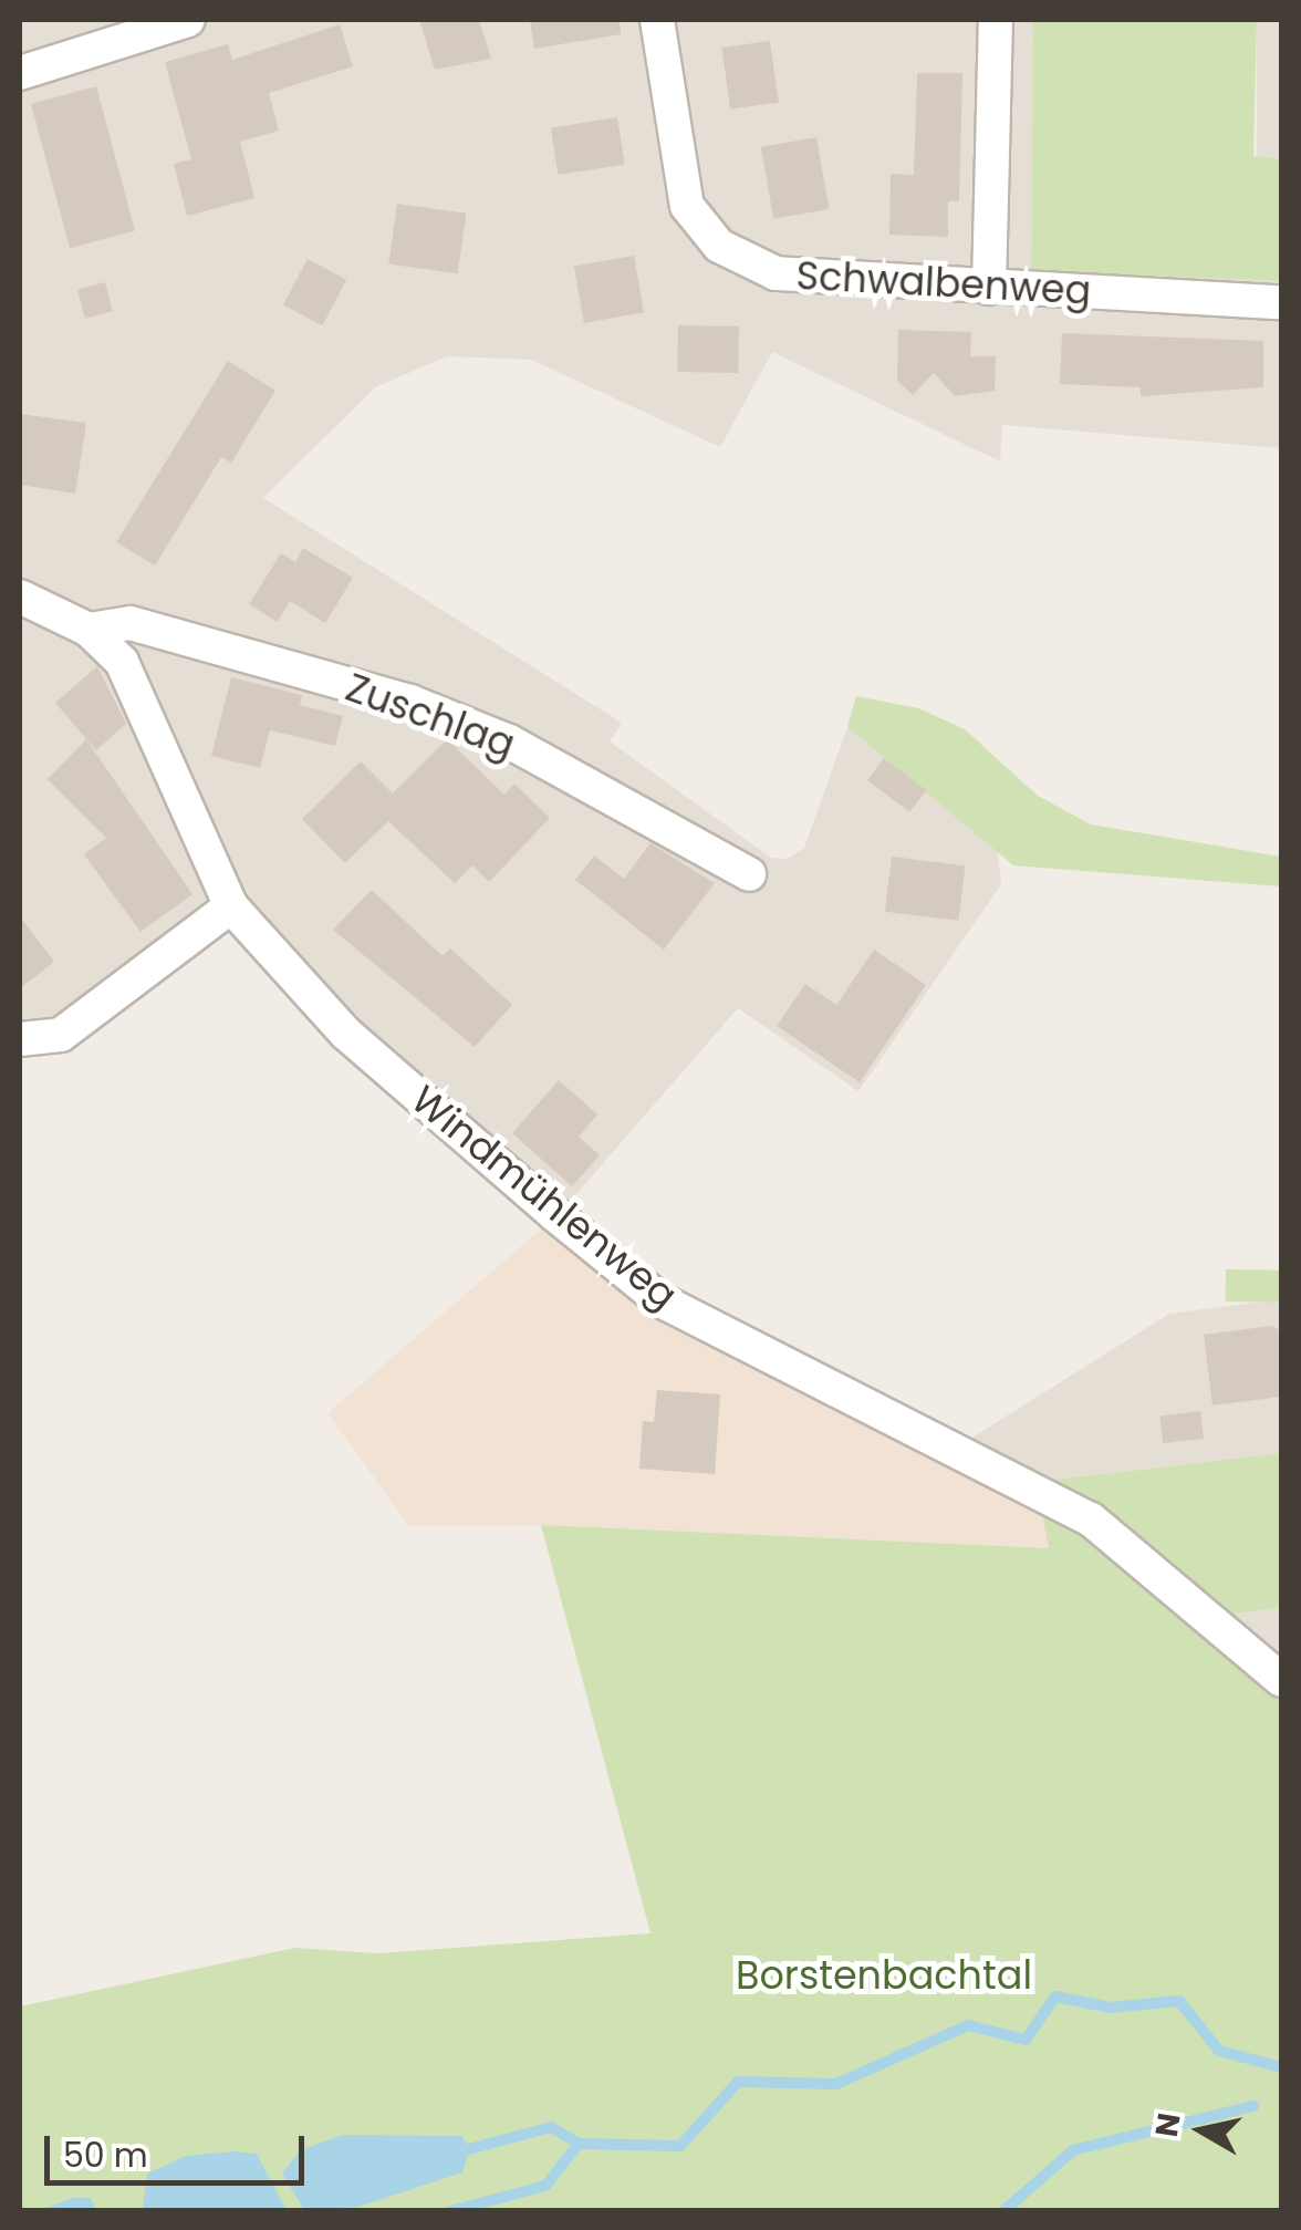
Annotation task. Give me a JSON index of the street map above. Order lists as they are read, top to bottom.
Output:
{
  "streets": {
    "street": ["Schwalbenweg", "Zuschlag", "Windmühlenweg"]
  },
  "crossings": [
    ["Zuschlag", "Windmühlenweg"]
  ],
  "parks": ["Borstenbachtal"],
  "scale_bar": "50 m",
  "north": "left"
}
